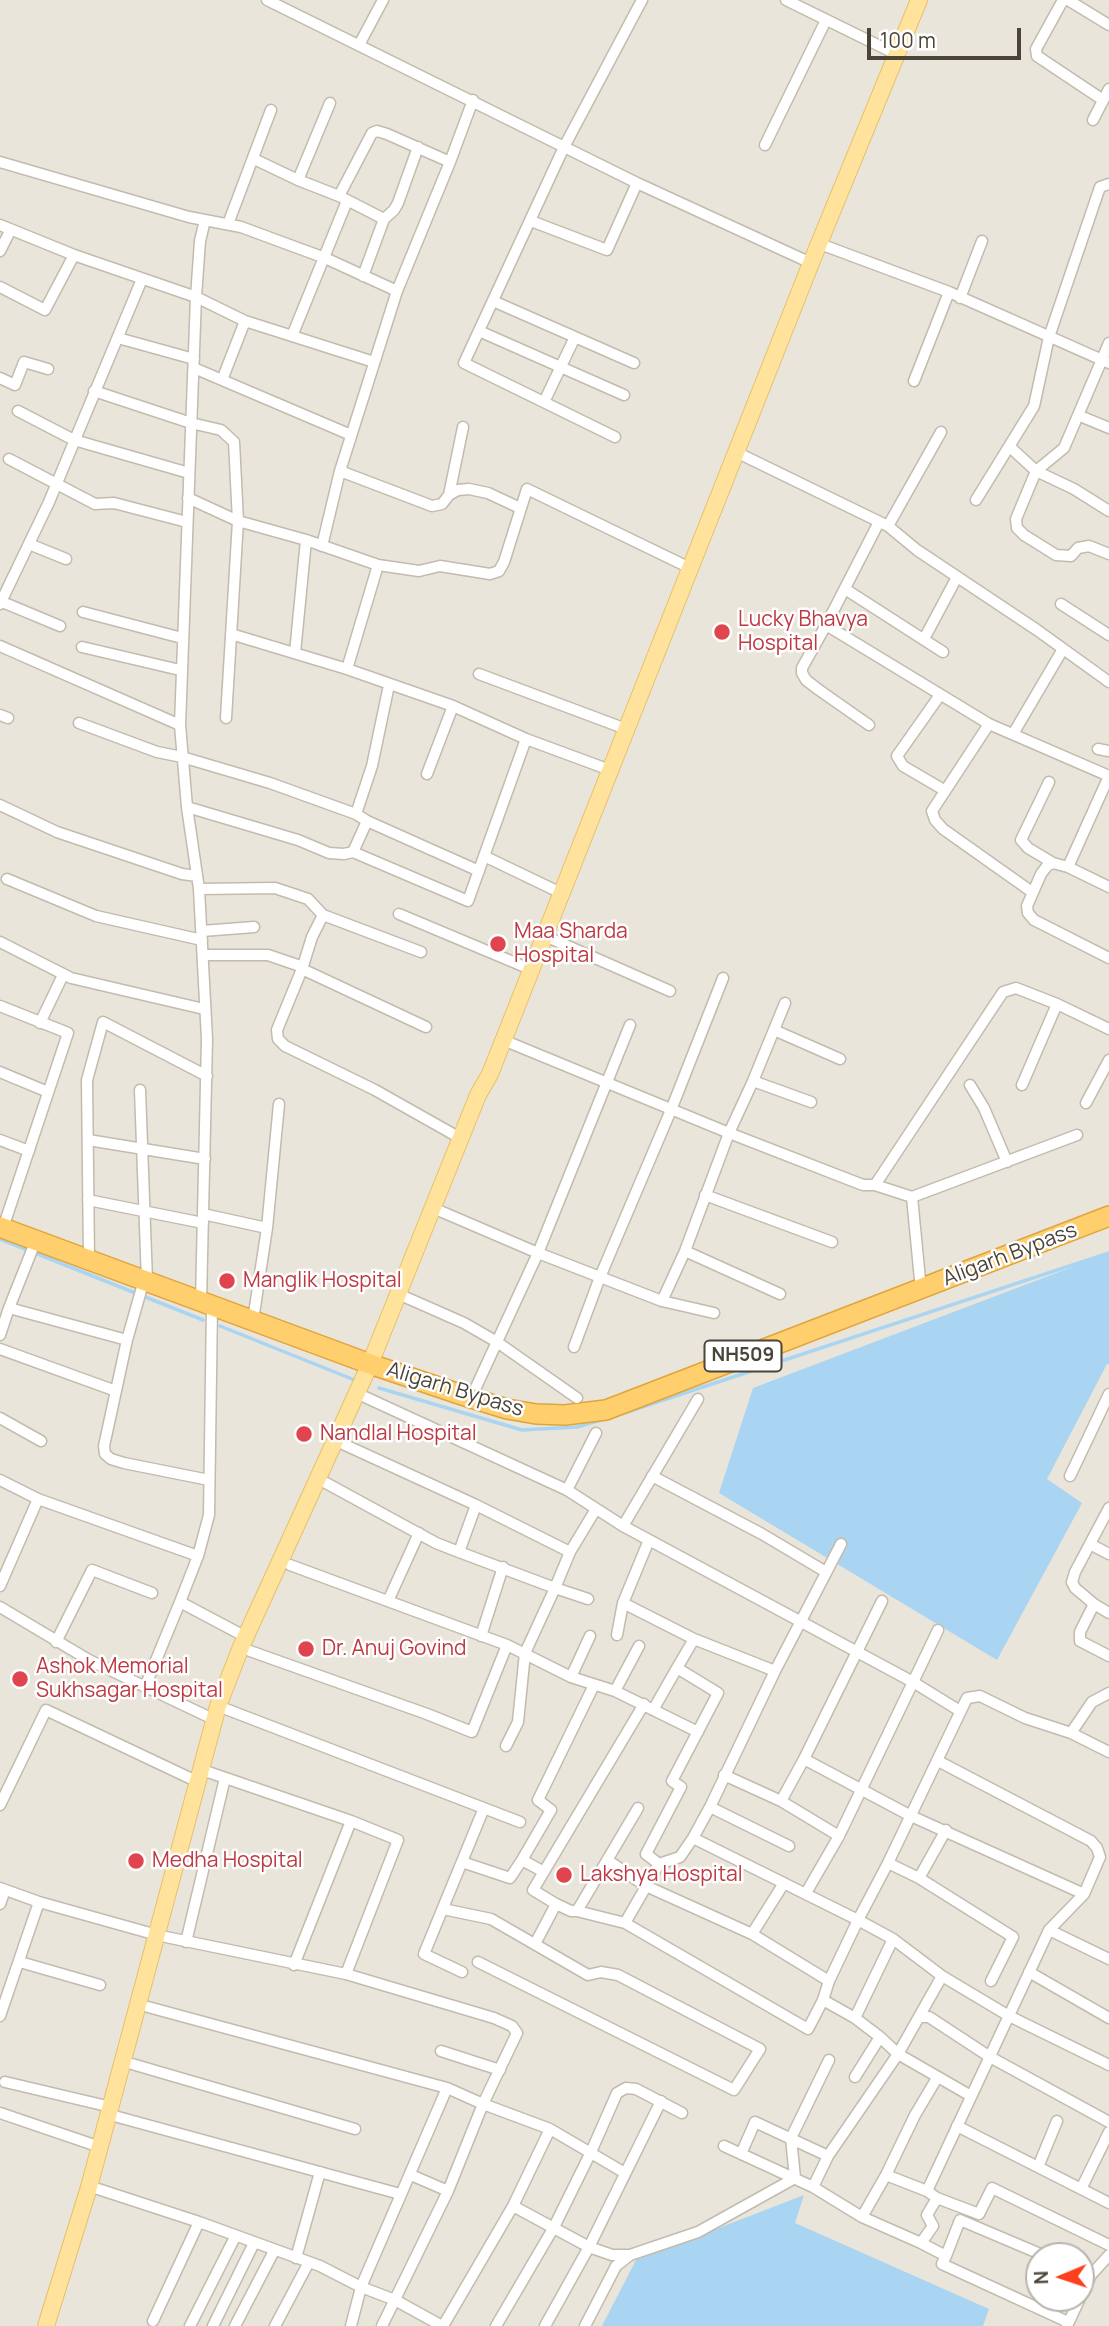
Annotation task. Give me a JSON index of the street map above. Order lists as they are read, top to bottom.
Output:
{
  "streets": {
    "highway": ["Aligarh Bypass", "NH509"]
  },
  "places": [
    "Lucky Bhavya Hospital",
    "Maa Sharda Hospital",
    "Manglik Hospital",
    "Nandlal Hospital",
    "Dr. Anuj Govind",
    "Ashok Memorial Sukhsagar Hospital",
    "Medha Hospital",
    "Lakshya Hospital"
  ],
  "scale_bar": "100 m",
  "north": "left"
}
